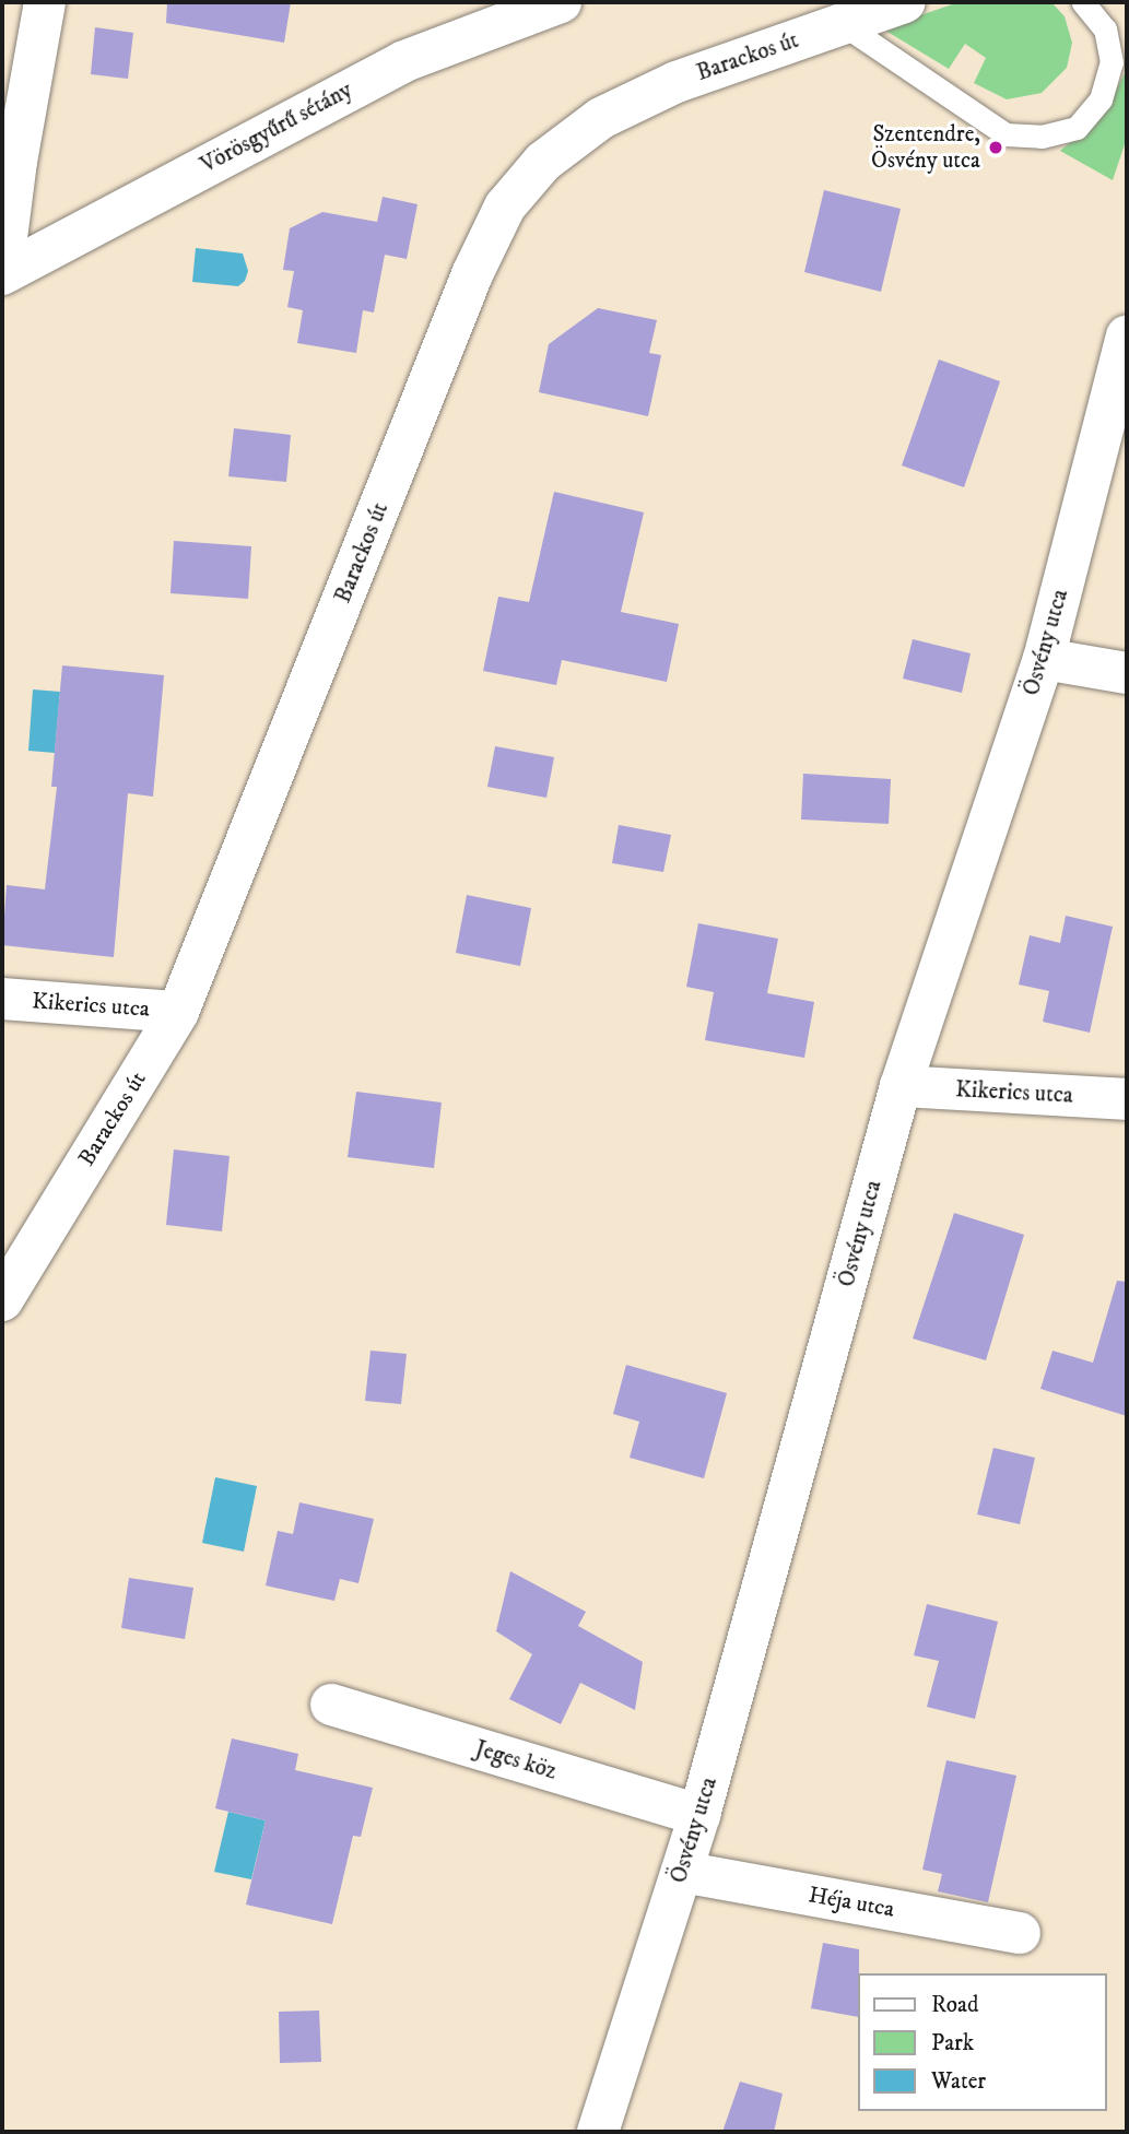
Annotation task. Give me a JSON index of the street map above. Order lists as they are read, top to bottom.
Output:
{
  "streets": {
    "street": [
      "Barackos út",
      "Vörösgyűrű sétány",
      "Ösvény utca",
      "Kikerics utca",
      "Jeges köz",
      "Héja utca"
    ]
  },
  "crossings": [
    ["Barackos út", "Kikerics utca"],
    ["Ösvény utca", "Kikerics utca"],
    ["Ösvény utca", "Jeges köz"],
    ["Ösvény utca", "Héja utca"]
  ],
  "places": ["Szentendre, Ösvény utca"],
  "legend": ["Road", "Park", "Water"]
}
